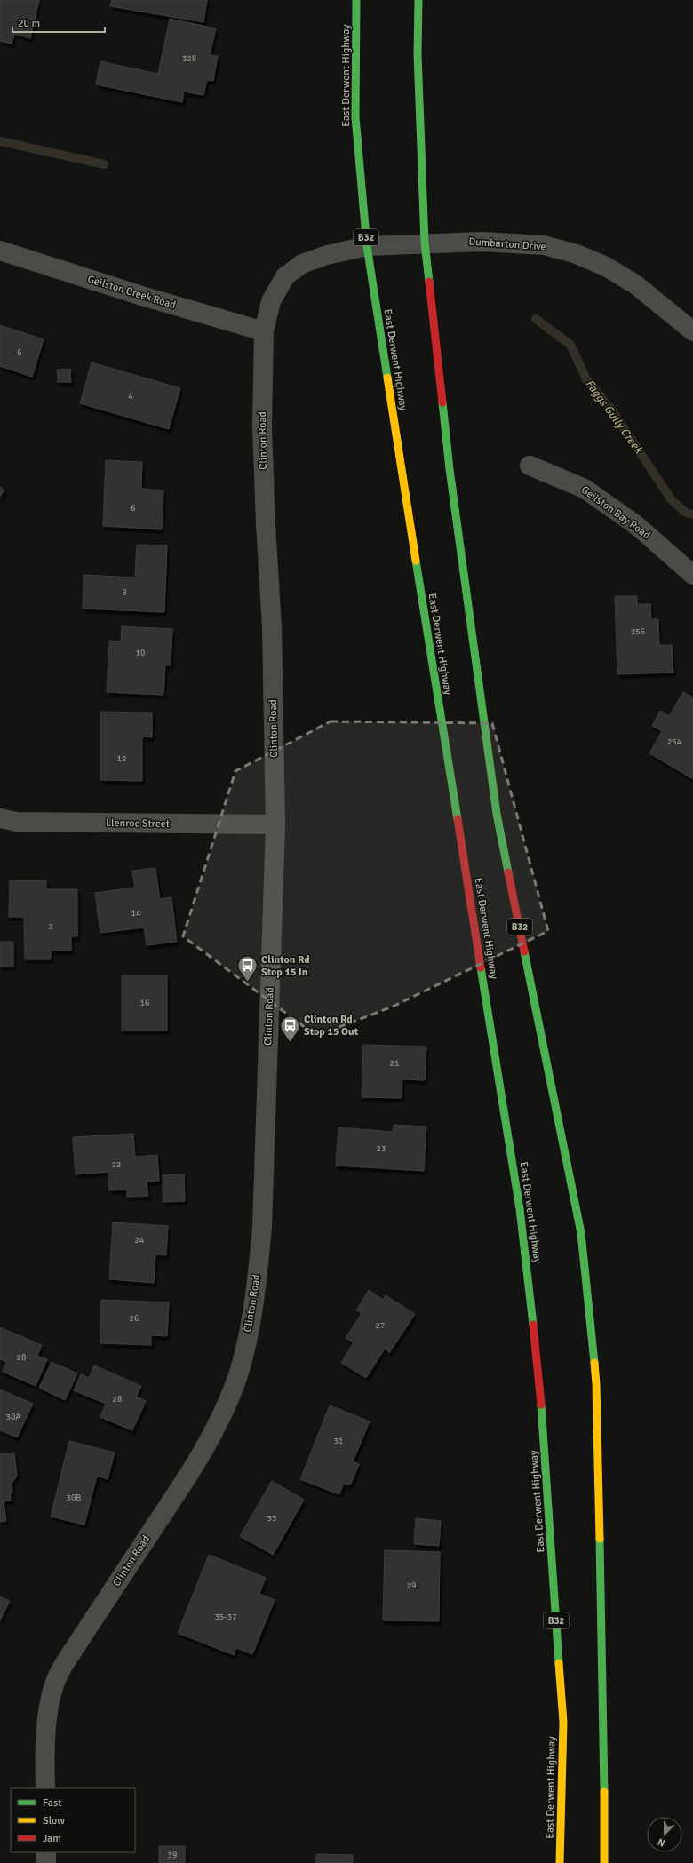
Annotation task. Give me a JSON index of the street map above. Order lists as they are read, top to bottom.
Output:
{
  "streets": {
    "main road": ["East Derwent Highway", "B32"],
    "street": [
      "Dumbarton Drive",
      "Geilston Creek Road",
      "Clinton Road",
      "Geilston Bay Road",
      "Llenroc Street"
    ]
  },
  "crossings": [
    ["East Derwent Highway", "Clinton Road"],
    ["B32", "Dumbarton Drive"],
    ["B32", "Clinton Road"],
    ["Dumbarton Drive", "Clinton Road"],
    ["Geilston Creek Road", "Clinton Road"],
    ["Clinton Road", "Llenroc Street"]
  ],
  "water": ["Faggs Gully Creek"],
  "places": {
    "bus stop": ["Clinton Rd Stop 15 In", "Clinton Rd Stop 15 Out"]
  },
  "house_numbers": [
    "328",
    "6",
    "4",
    "6",
    "8",
    "256",
    "10",
    "254",
    "12",
    "14",
    "2",
    "16",
    "21",
    "23",
    "22",
    "24",
    "26",
    "27",
    "28",
    "28",
    "30A",
    "31",
    "30B",
    "33",
    "29",
    "35-37",
    "39"
  ],
  "legend": ["Fast", "Slow", "Jam"],
  "scale_bar": "20 m",
  "north": "bottom"
}
